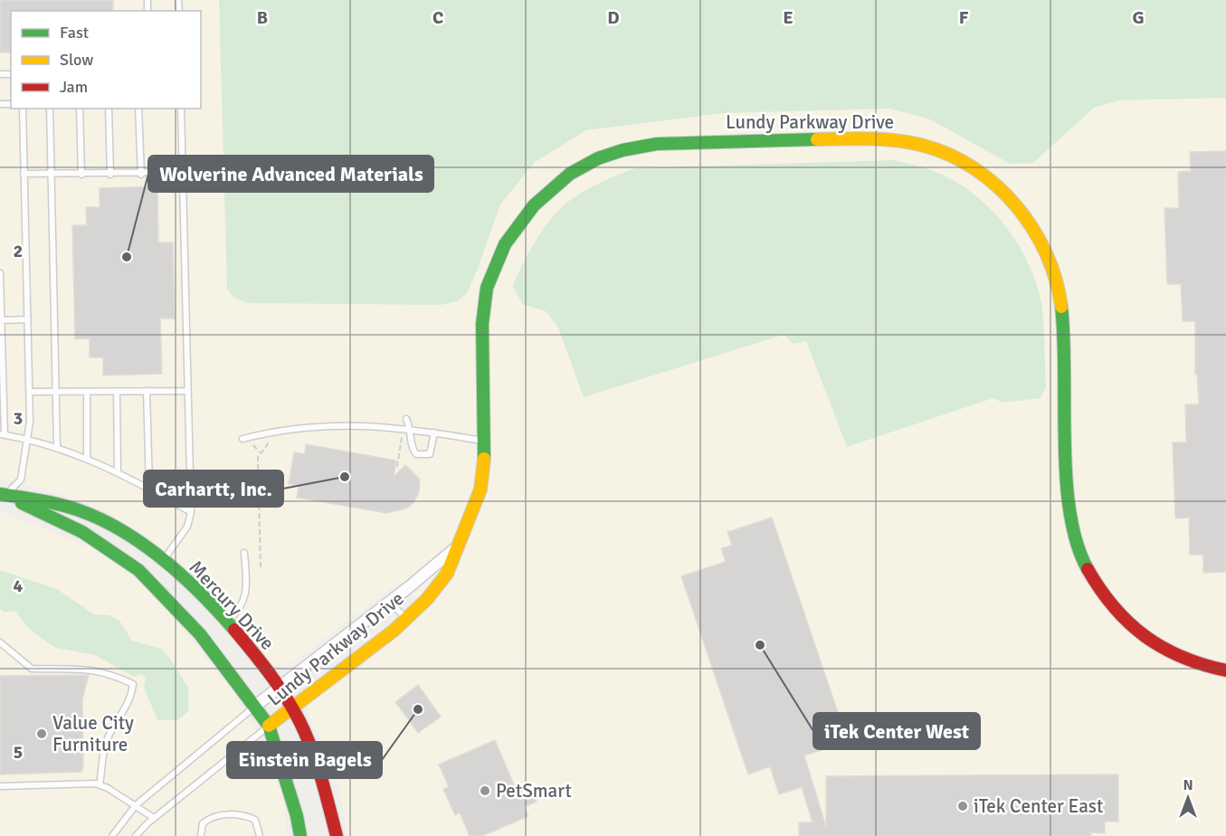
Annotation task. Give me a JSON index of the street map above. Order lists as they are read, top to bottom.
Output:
{
  "streets": {
    "street": ["Lundy Parkway Drive", "Mercury Drive"]
  },
  "crossings": [
    ["Lundy Parkway Drive", "Mercury Drive"]
  ],
  "places": [
    "Wolverine Advanced Materials",
    "Carhartt, Inc.",
    "iTek Center West",
    "Einstein Bagels",
    "Value City Furniture",
    "PetSmart",
    "iTek Center East"
  ],
  "legend": ["Fast", "Slow", "Jam"],
  "north": "top",
  "grid": {
    "columns": [
      "B",
      "C",
      "D",
      "E",
      "F",
      "G"
    ],
    "rows": [
      "2",
      "3",
      "4",
      "5"
    ]
  }
}
